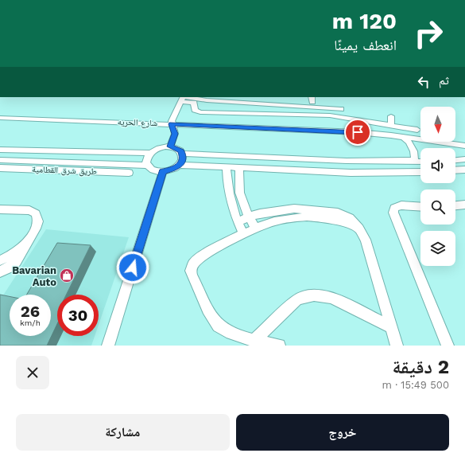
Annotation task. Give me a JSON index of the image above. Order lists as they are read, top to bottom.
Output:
{
  "streets": {
    "street": ["شارع الحريه", "طريق شرق القطامية"]
  },
  "places": {
    "shop": ["Bavarian Auto"]
  },
  "north": "bottom",
  "page": {
    "turn": ["120 m", "انعطف يمينًا"],
    "then": "ثم",
    "speed": "26 km/h",
    "limit": "30",
    "heading": ["2 دقيقة", "500 m · 15:49"],
    "buttons": ["خروج", "مشاركة"]
  }
}
